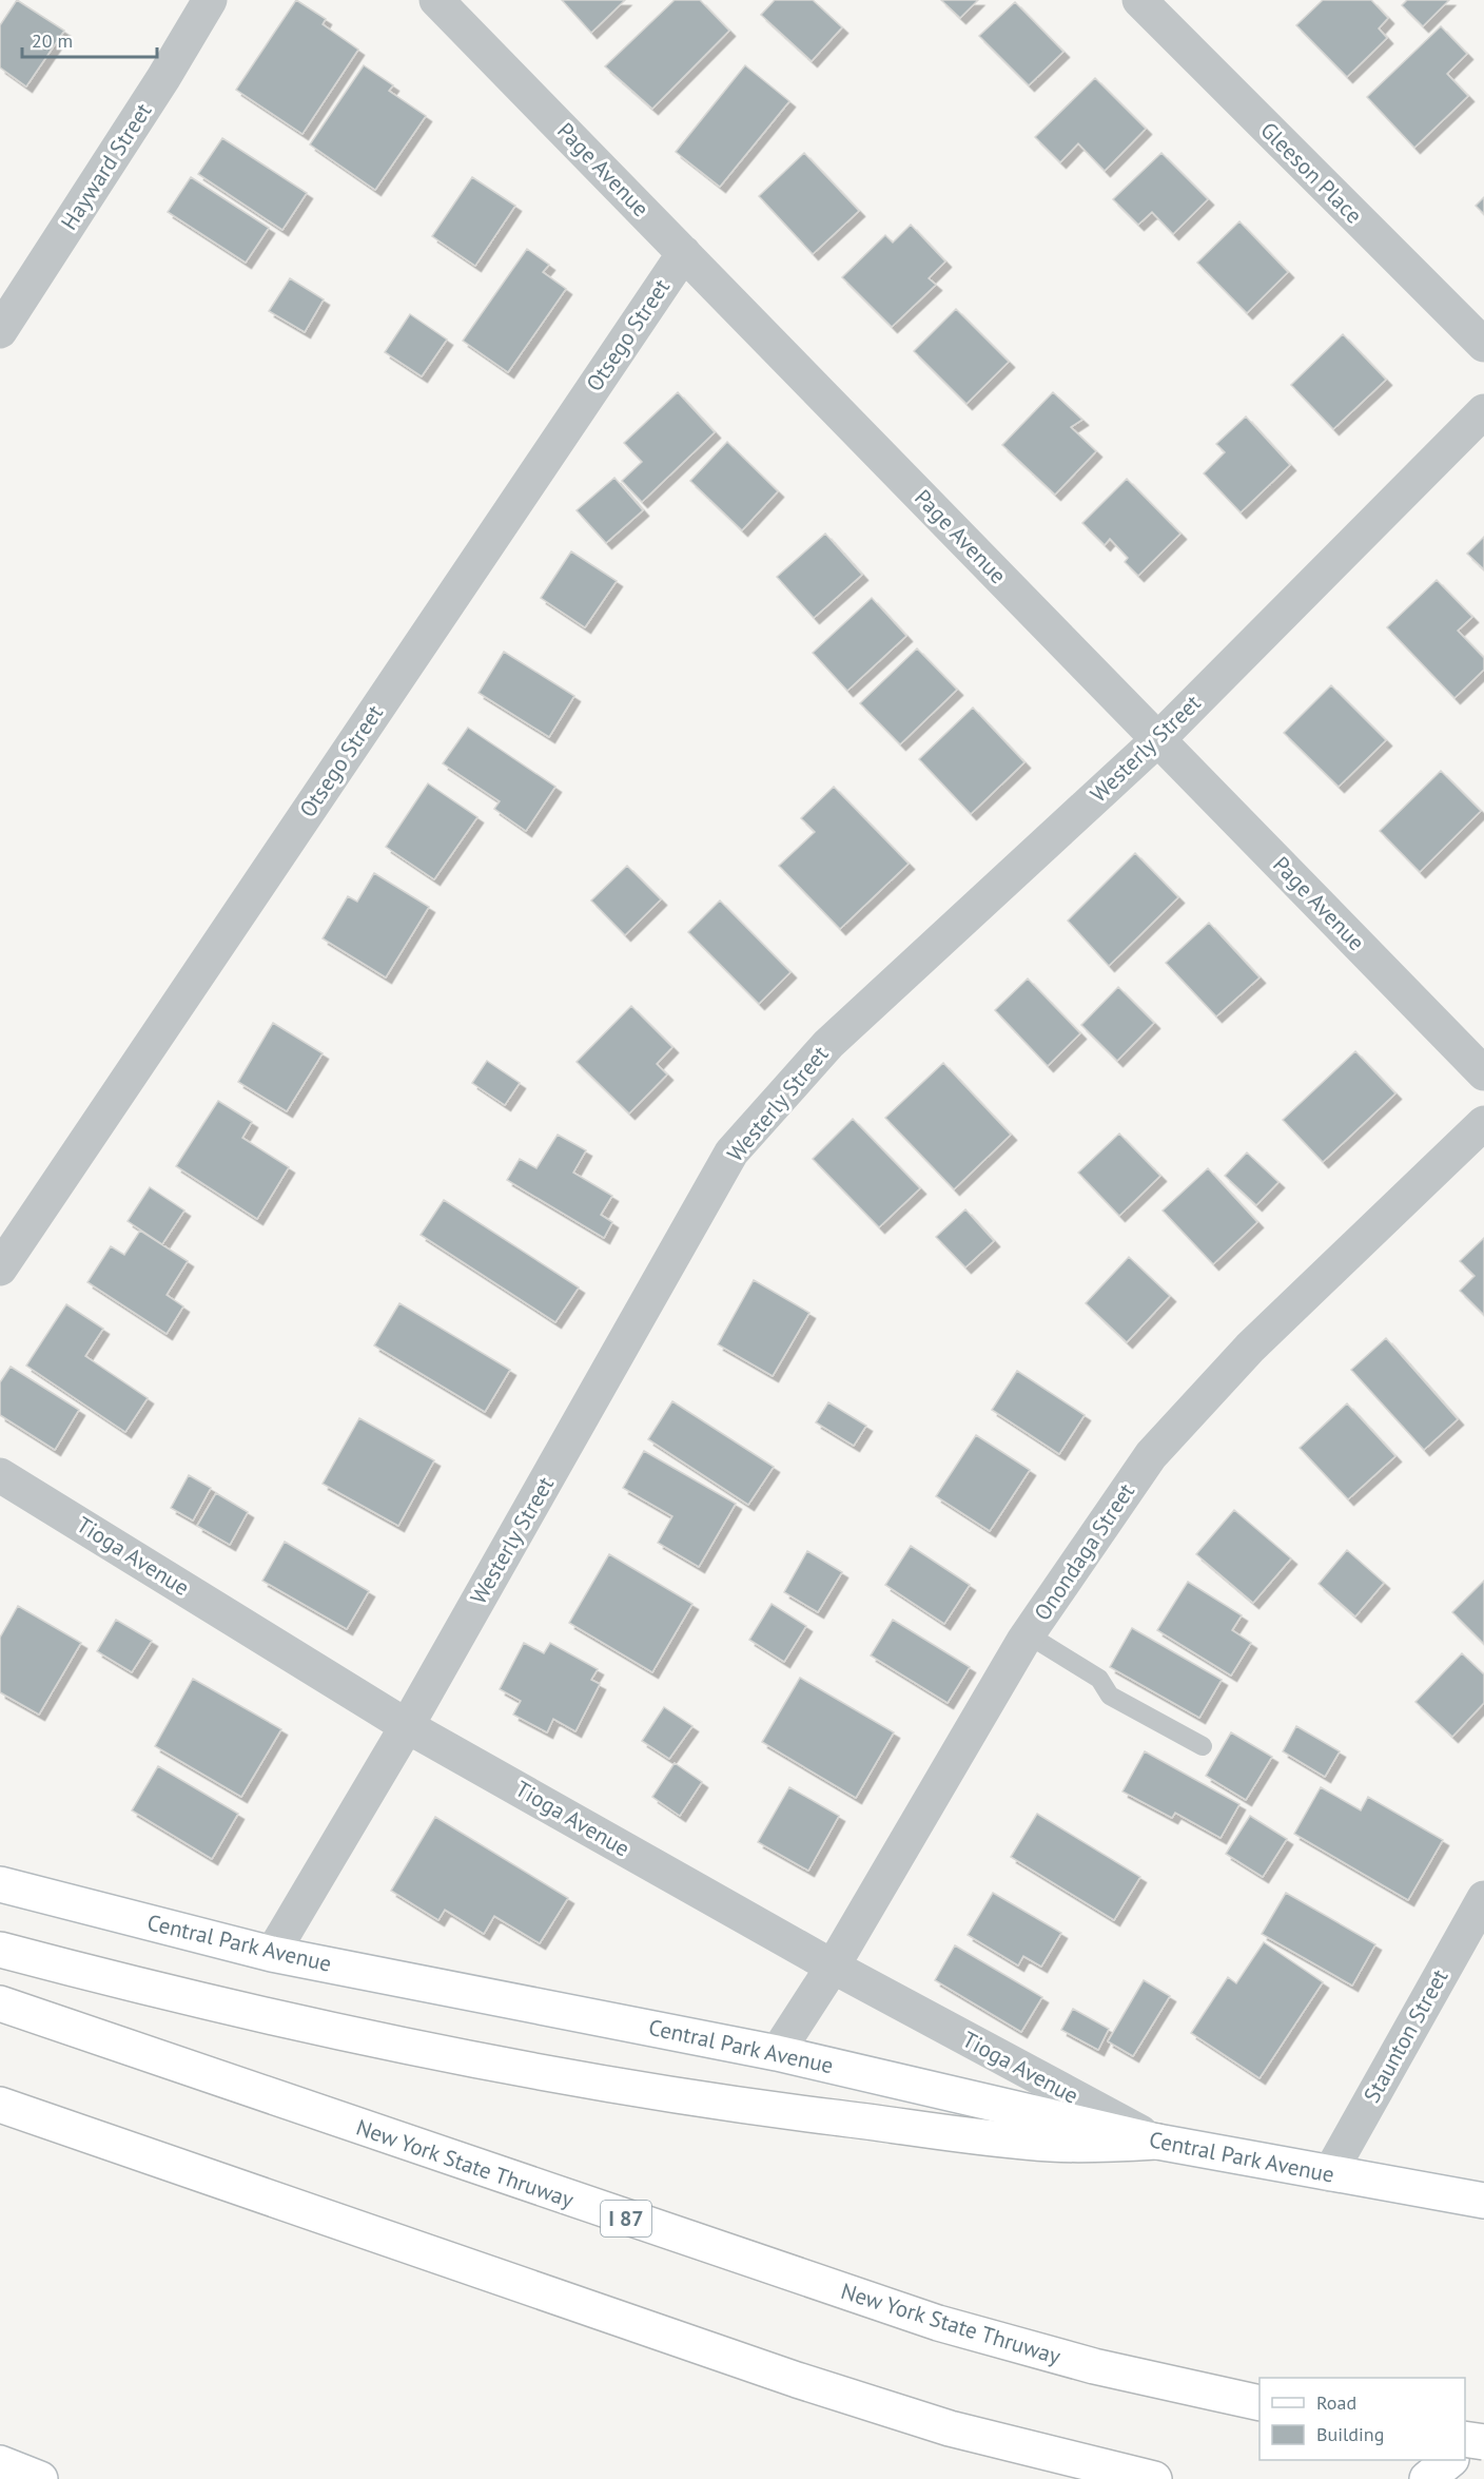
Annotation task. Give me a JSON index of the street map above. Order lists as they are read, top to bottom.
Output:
{
  "streets": {
    "main road": ["Central Park Avenue", "New York State Thruway", "I 87"],
    "street": [
      "Hayward Street",
      "Page Avenue",
      "Gleeson Place",
      "Otsego Street",
      "Westerly Street",
      "Onondaga Street",
      "Tioga Avenue",
      "Staunton Street"
    ]
  },
  "crossings": [
    ["Page Avenue", "Otsego Street"],
    ["Page Avenue", "Westerly Street"],
    ["Westerly Street", "Tioga Avenue"],
    ["Westerly Street", "Central Park Avenue"],
    ["Onondaga Street", "Tioga Avenue"],
    ["Onondaga Street", "Central Park Avenue"],
    ["Tioga Avenue", "Central Park Avenue"],
    ["Central Park Avenue", "Staunton Street"]
  ],
  "legend": ["Road", "Building"],
  "scale_bar": "20 m"
}
